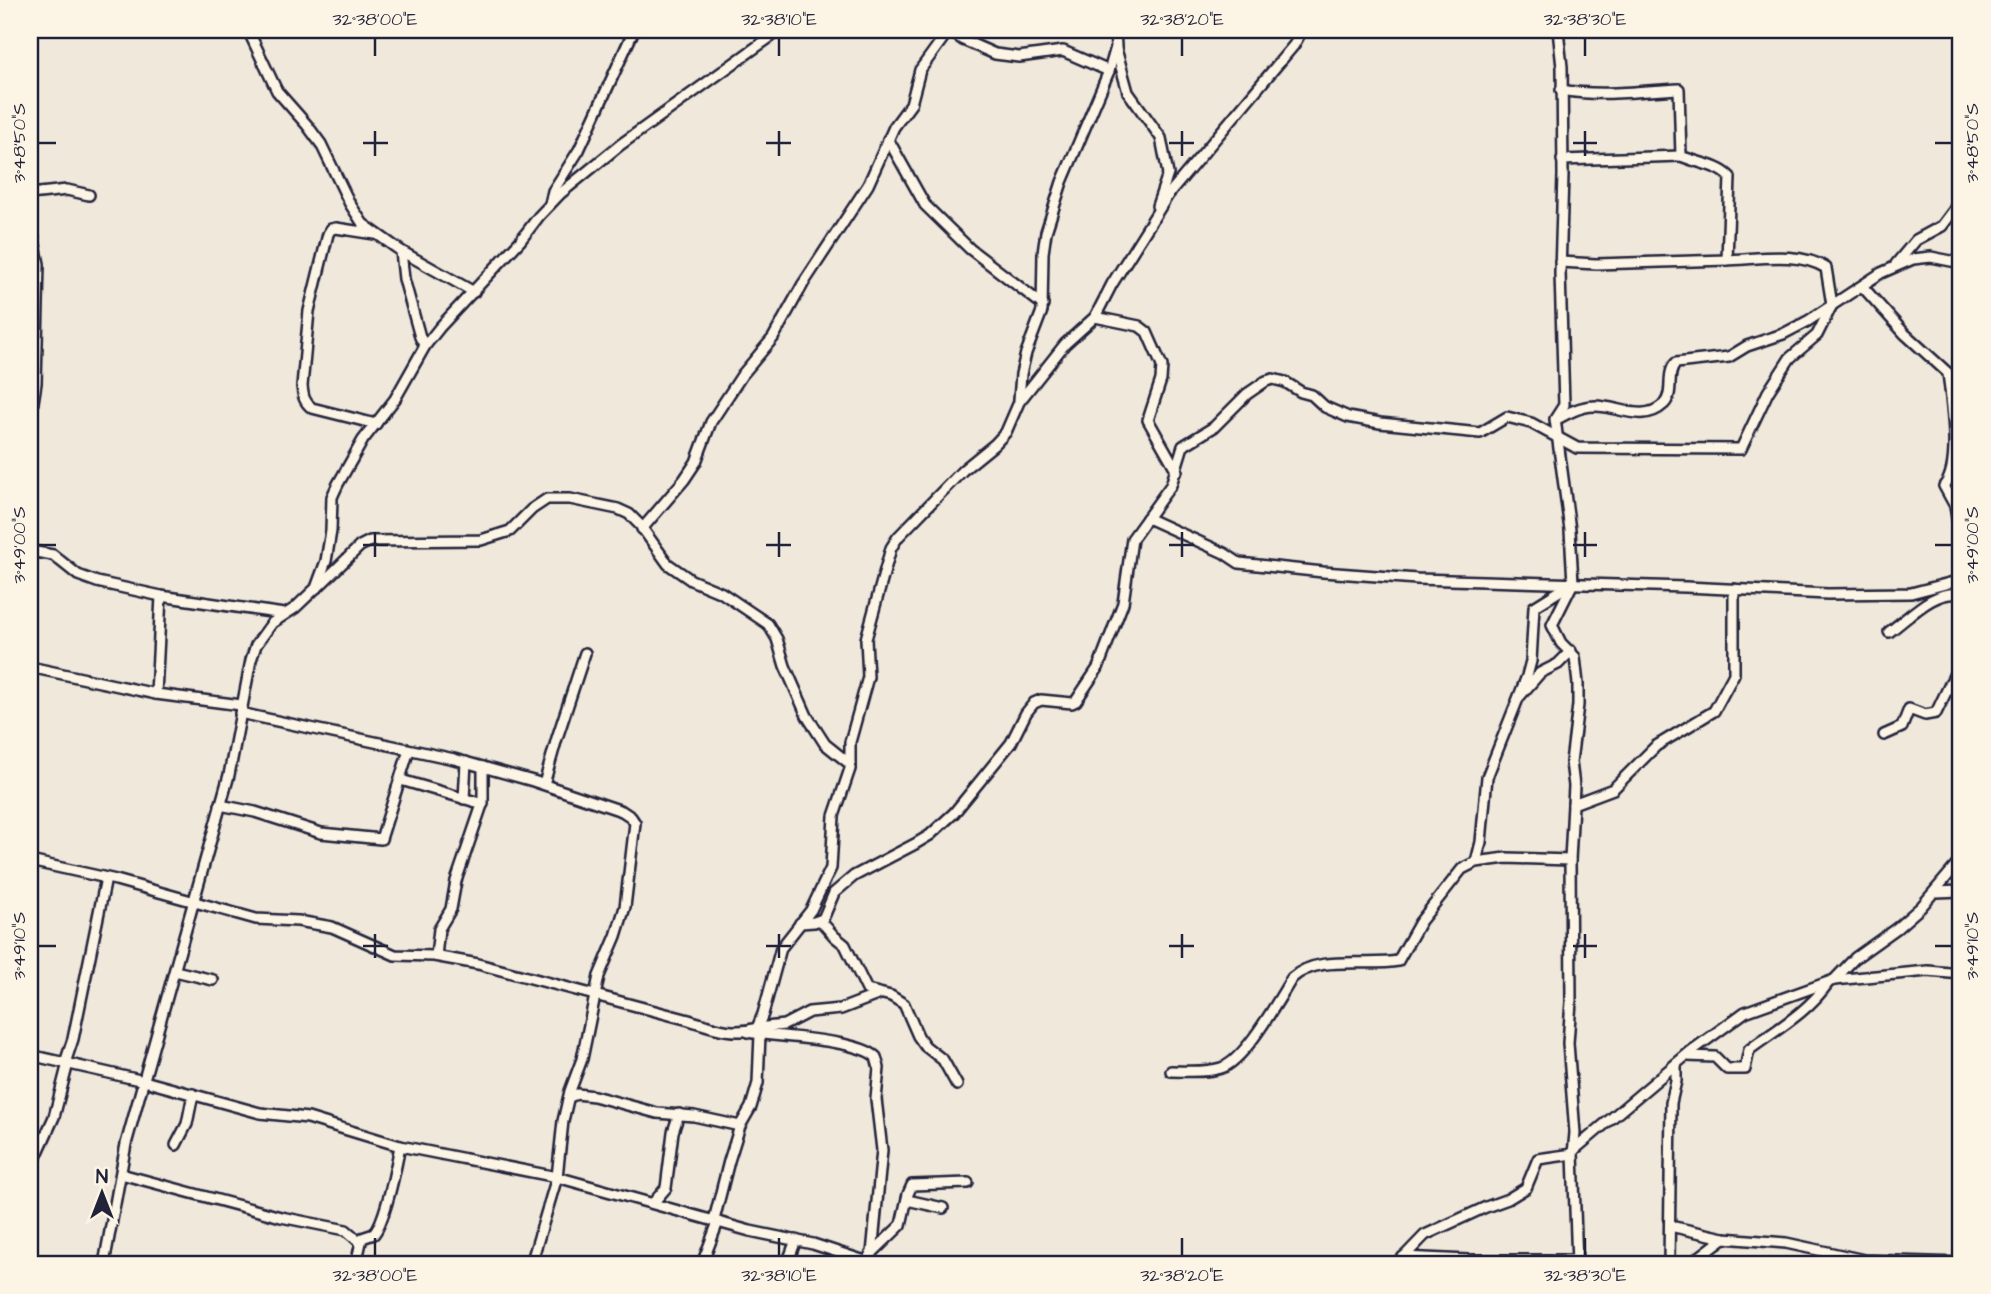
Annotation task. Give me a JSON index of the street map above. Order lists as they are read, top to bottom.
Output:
{
  "north": "top",
  "coordinates": [
    "32°38'00\"E",
    "32°38'10\"E",
    "32°38'20\"E",
    "32°38'30\"E",
    "3°48'50\"S",
    "3°49'00\"S",
    "3°49'10\"S"
  ]
}
